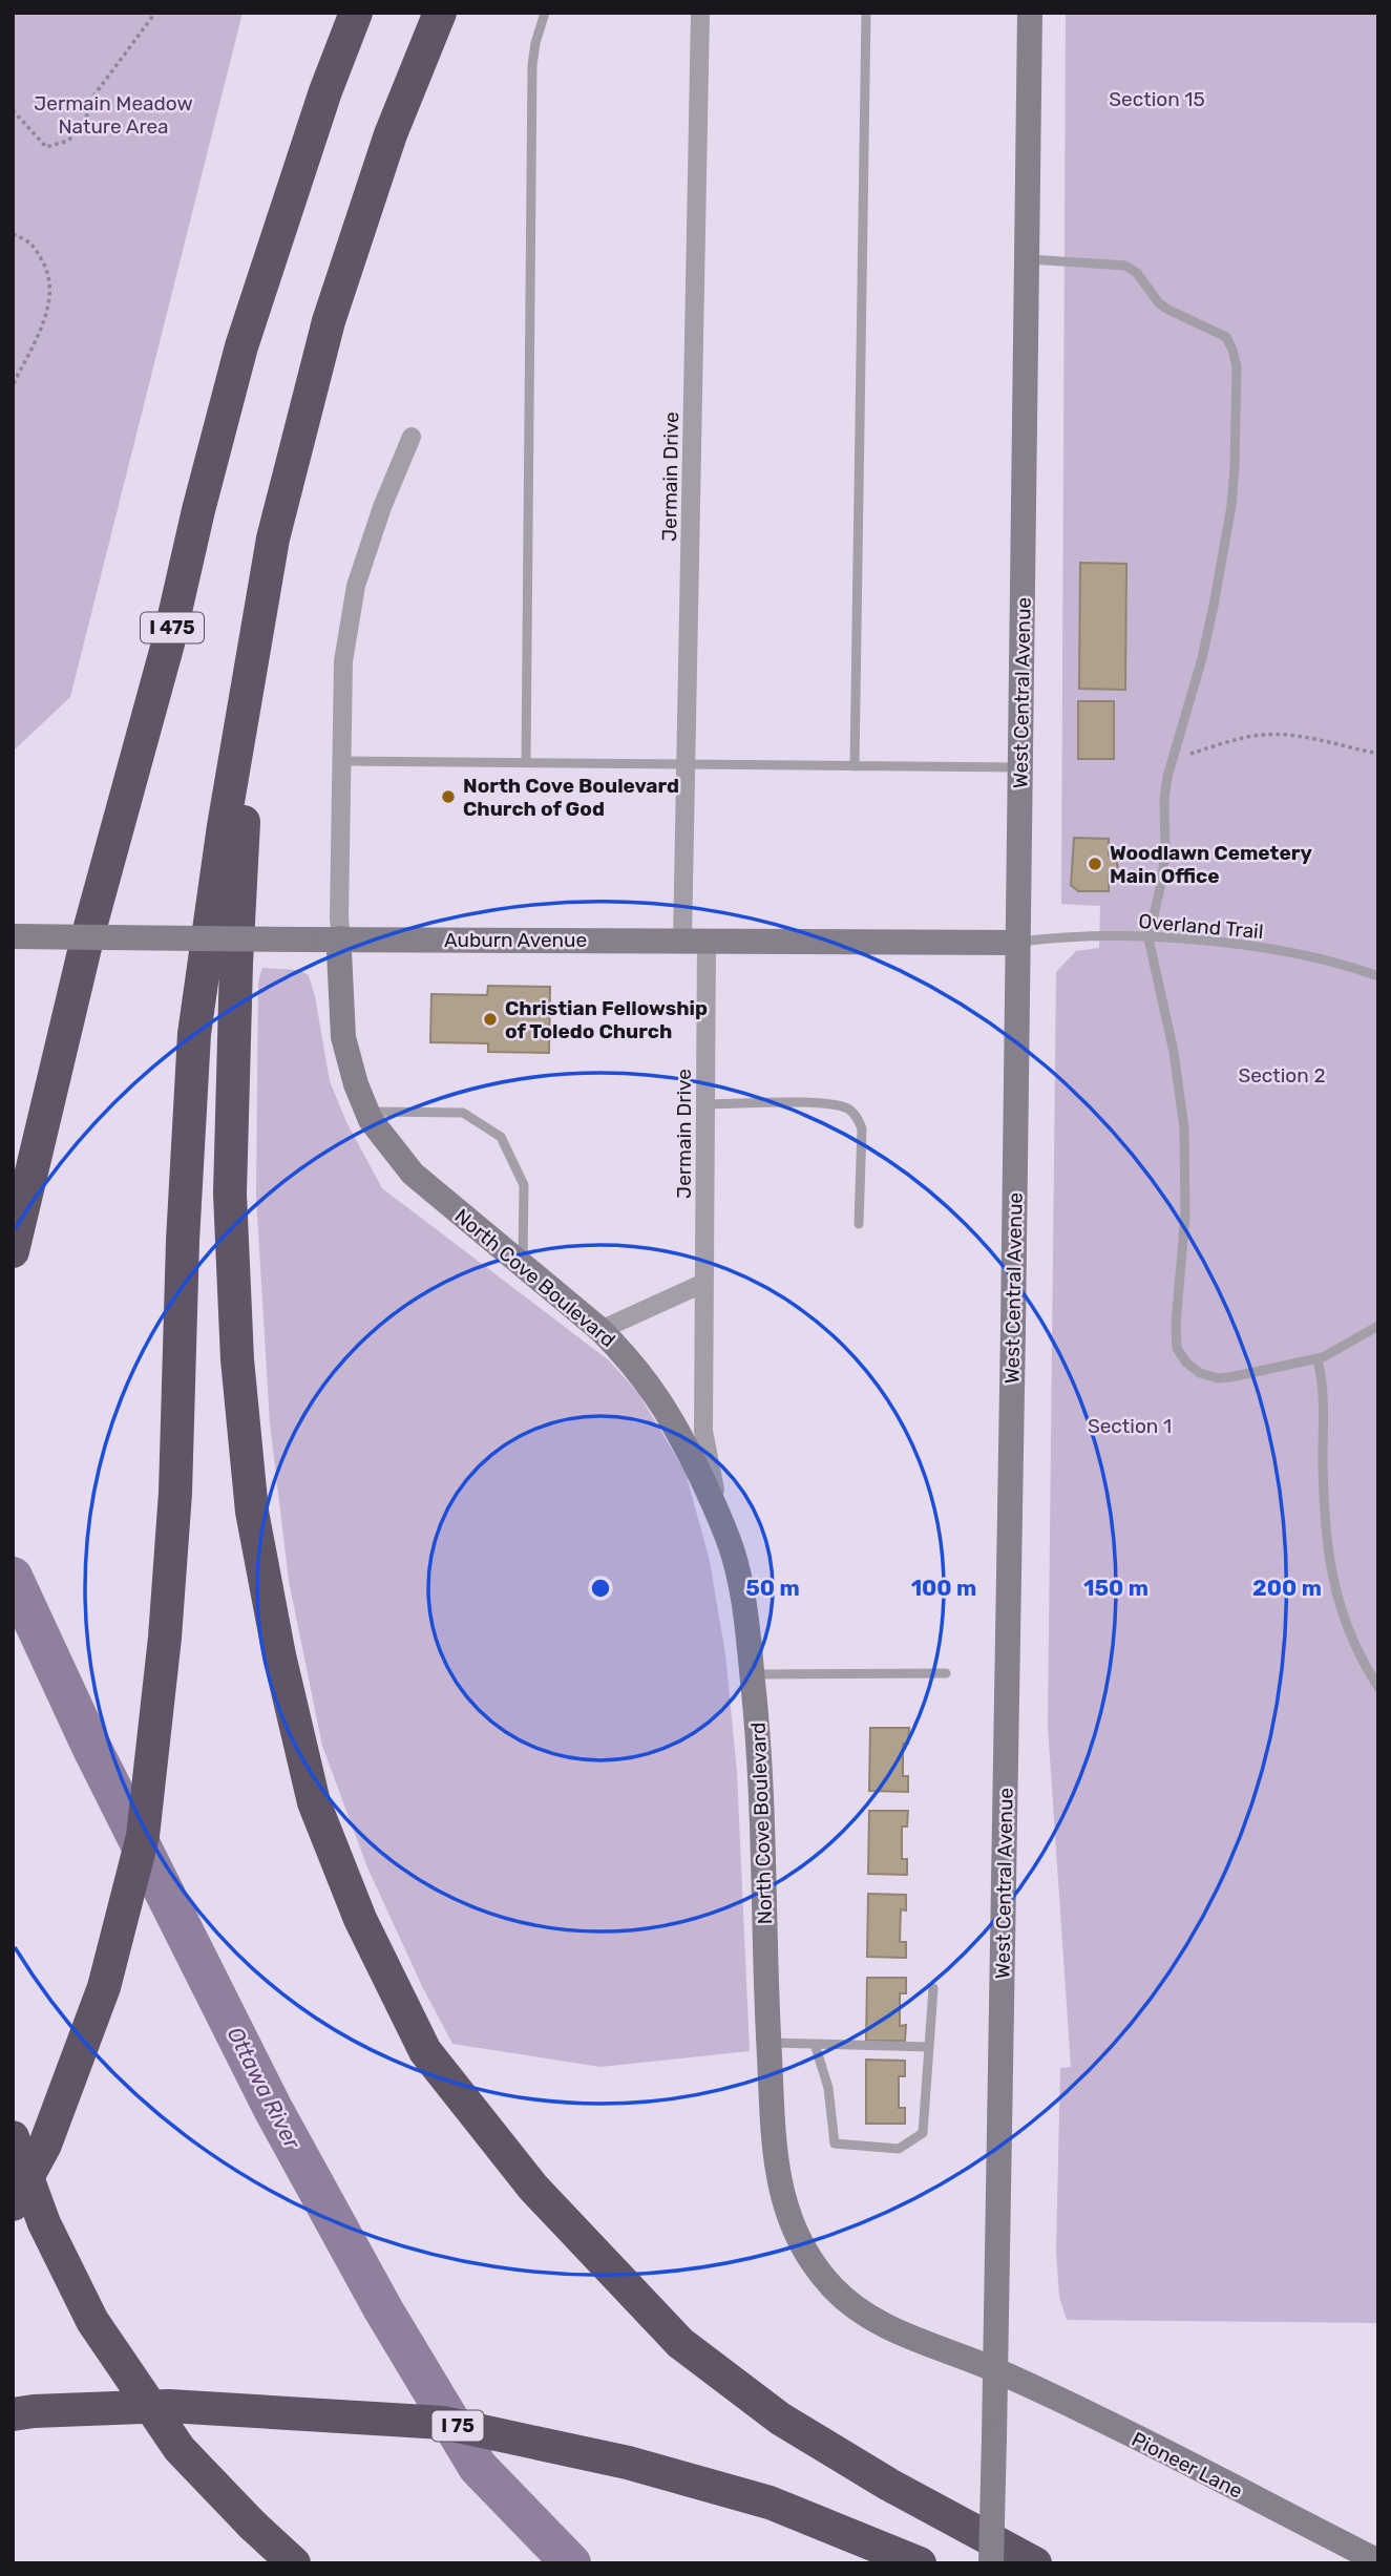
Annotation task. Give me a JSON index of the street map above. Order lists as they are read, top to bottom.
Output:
{
  "streets": {
    "highway": ["I 475", "I 75"],
    "street": [
      "Jermain Drive",
      "West Central Avenue",
      "Auburn Avenue",
      "North Cove Boulevard",
      "Pioneer Lane"
    ],
    "lane": ["Overland Trail"]
  },
  "crossings": [
    ["Jermain Drive", "Auburn Avenue"],
    ["Jermain Drive", "North Cove Boulevard"],
    ["West Central Avenue", "Overland Trail"],
    ["West Central Avenue", "Auburn Avenue"],
    ["West Central Avenue", "North Cove Boulevard"],
    ["West Central Avenue", "Pioneer Lane"],
    ["Overland Trail", "Auburn Avenue"],
    ["Auburn Avenue", "North Cove Boulevard"],
    ["North Cove Boulevard", "Pioneer Lane"]
  ],
  "water": ["Ottawa River"],
  "parks": [
    "Section 15",
    "Jermain Meadow Nature Area",
    "Section 2",
    "Section 1"
  ],
  "places": ["North Cove Boulevard Church of God", "Woodlawn Cemetery Main Office", "Christian Fellowship of Toledo Church"],
  "rings": [
    "50 m",
    "100 m",
    "150 m",
    "200 m"
  ]
}
